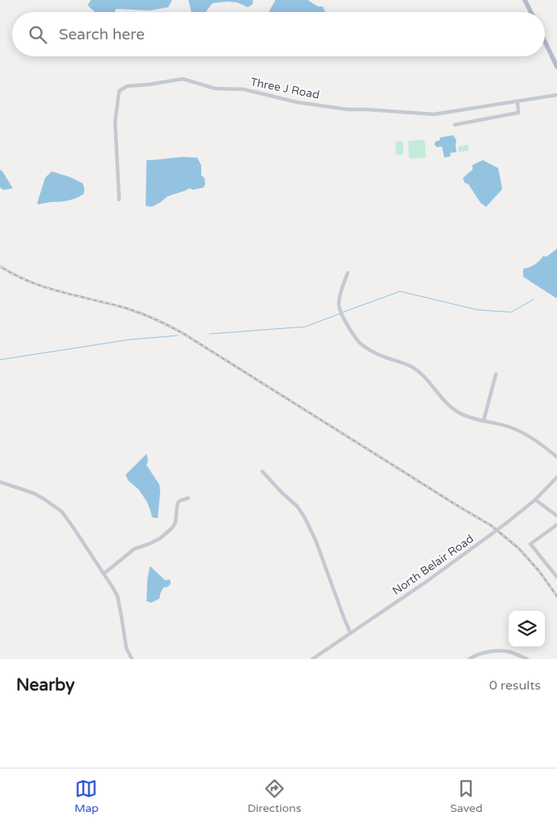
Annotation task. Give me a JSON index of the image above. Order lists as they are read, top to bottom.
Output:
{
  "streets": {
    "street": ["Three J Road", "North Belair Road"]
  },
  "page": {
    "search": "Search here",
    "heading": ["Nearby", "0 results"],
    "nav": ["Map", "Directions", "Saved"]
  }
}
